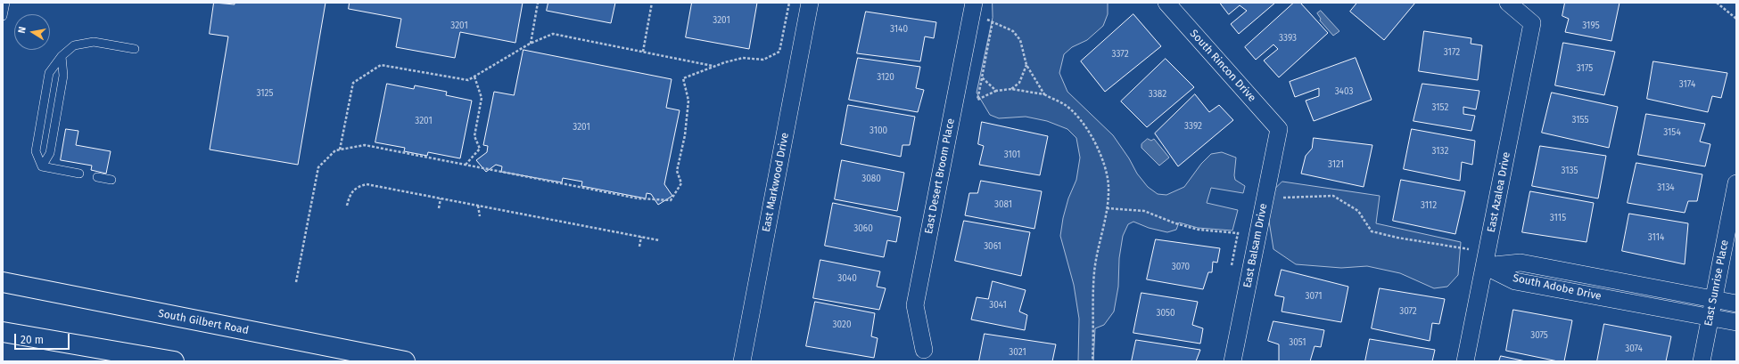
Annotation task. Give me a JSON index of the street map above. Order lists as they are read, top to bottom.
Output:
{
  "streets": {
    "main road": ["South Gilbert Road"],
    "street": [
      "South Rincon Drive",
      "East Desert Broom Place",
      "East Markwood Drive",
      "East Azalea Drive",
      "East Balsam Drive",
      "East Sunrise Place",
      "South Adobe Drive"
    ]
  },
  "crossings": [
    ["South Rincon Drive", "East Balsam Drive"],
    ["East Azalea Drive", "South Adobe Drive"],
    ["East Sunrise Place", "South Adobe Drive"]
  ],
  "house_numbers": [
    "3201",
    "3201",
    "3195",
    "3140",
    "3393",
    "3172",
    "3372",
    "3175",
    "3120",
    "3174",
    "3403",
    "3125",
    "3382",
    "3152",
    "3155",
    "3201",
    "3392",
    "3201",
    "3100",
    "3154",
    "3132",
    "3101",
    "3121",
    "3135",
    "3080",
    "3134",
    "3081",
    "3112",
    "3115",
    "3060",
    "3114",
    "3061",
    "3070",
    "3040",
    "3071",
    "3041",
    "3072",
    "3050",
    "3020",
    "3075",
    "3051",
    "3074",
    "3021"
  ],
  "scale_bar": "20 m",
  "north": "left"
}
